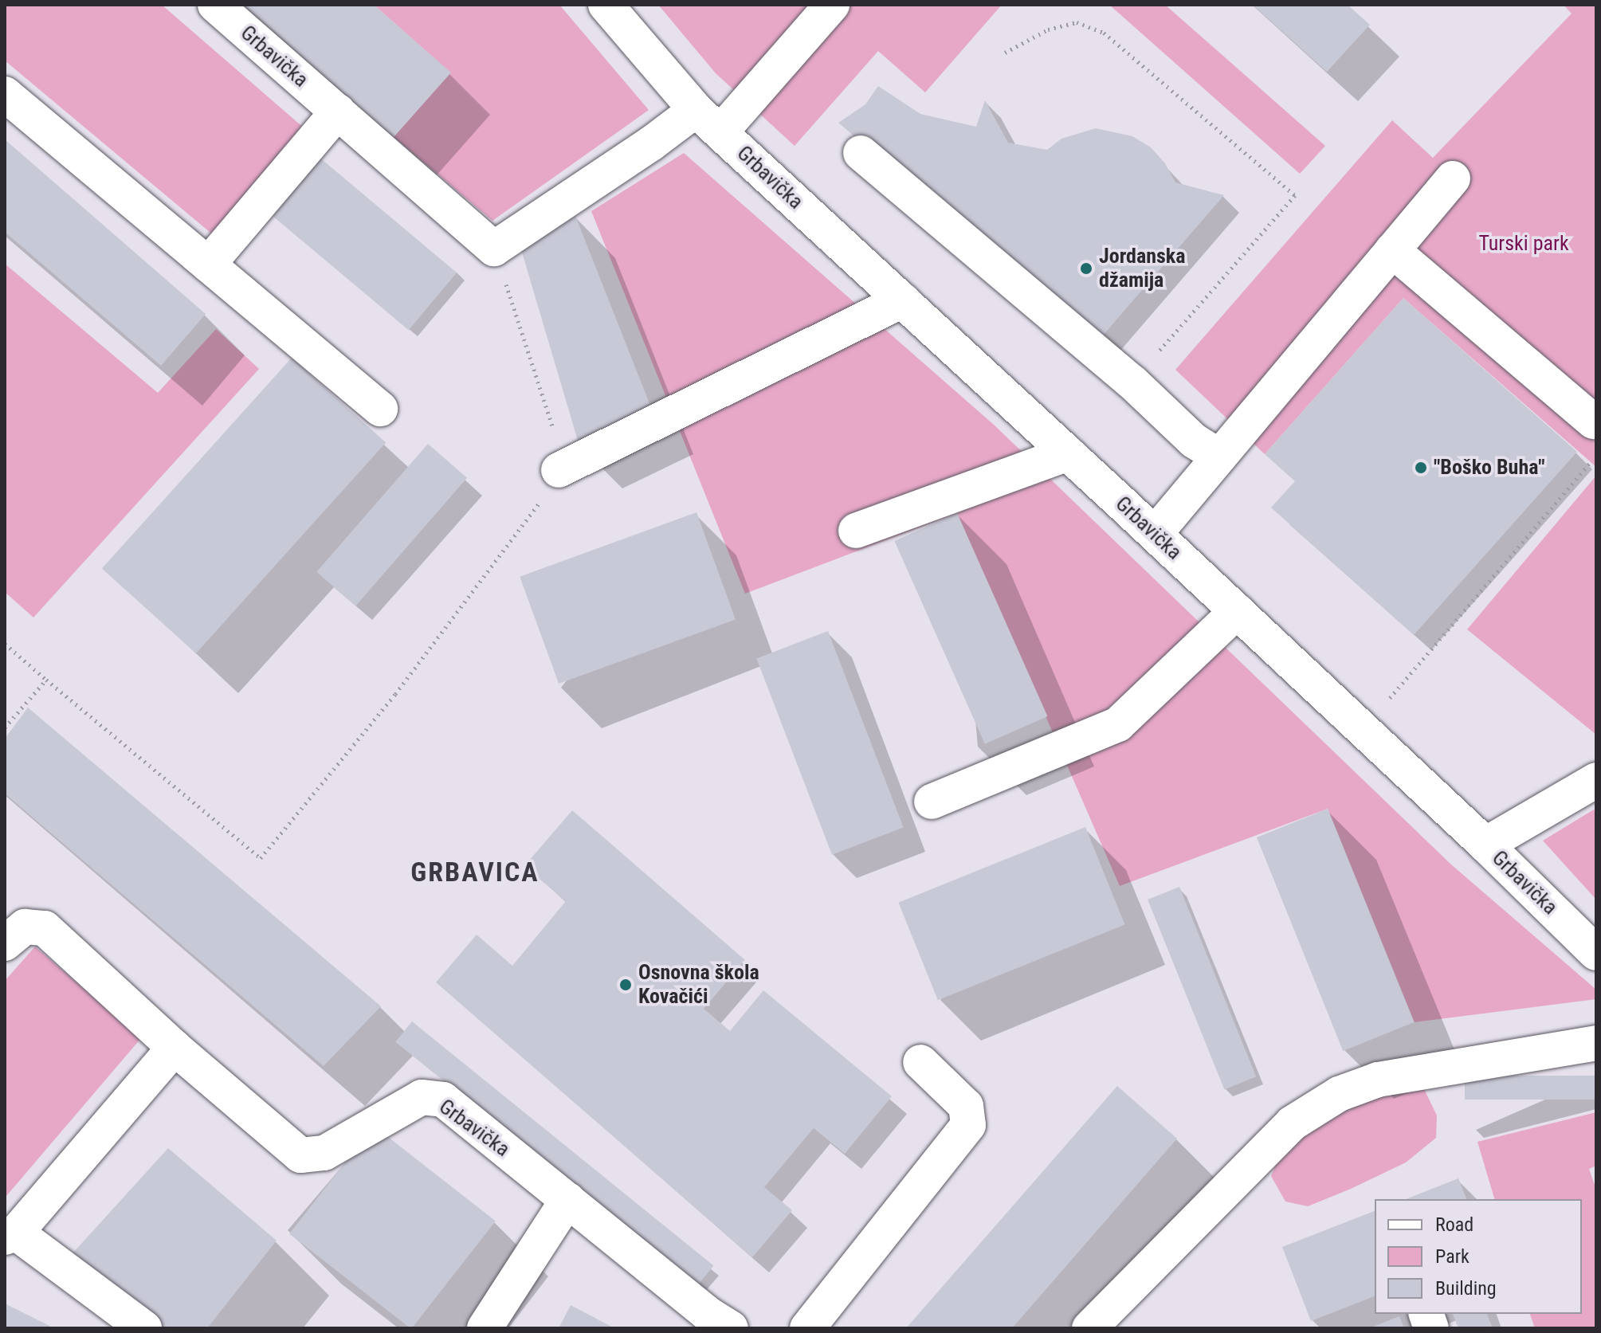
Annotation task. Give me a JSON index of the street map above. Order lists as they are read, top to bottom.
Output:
{
  "streets": {
    "street": ["Grbavička"]
  },
  "districts": ["GRBAVICA"],
  "parks": ["Turski park"],
  "places": ["Jordanska džamija", "\"Boško Buha\"", "Osnovna škola Kovačići"],
  "legend": ["Road", "Park", "Building"]
}
